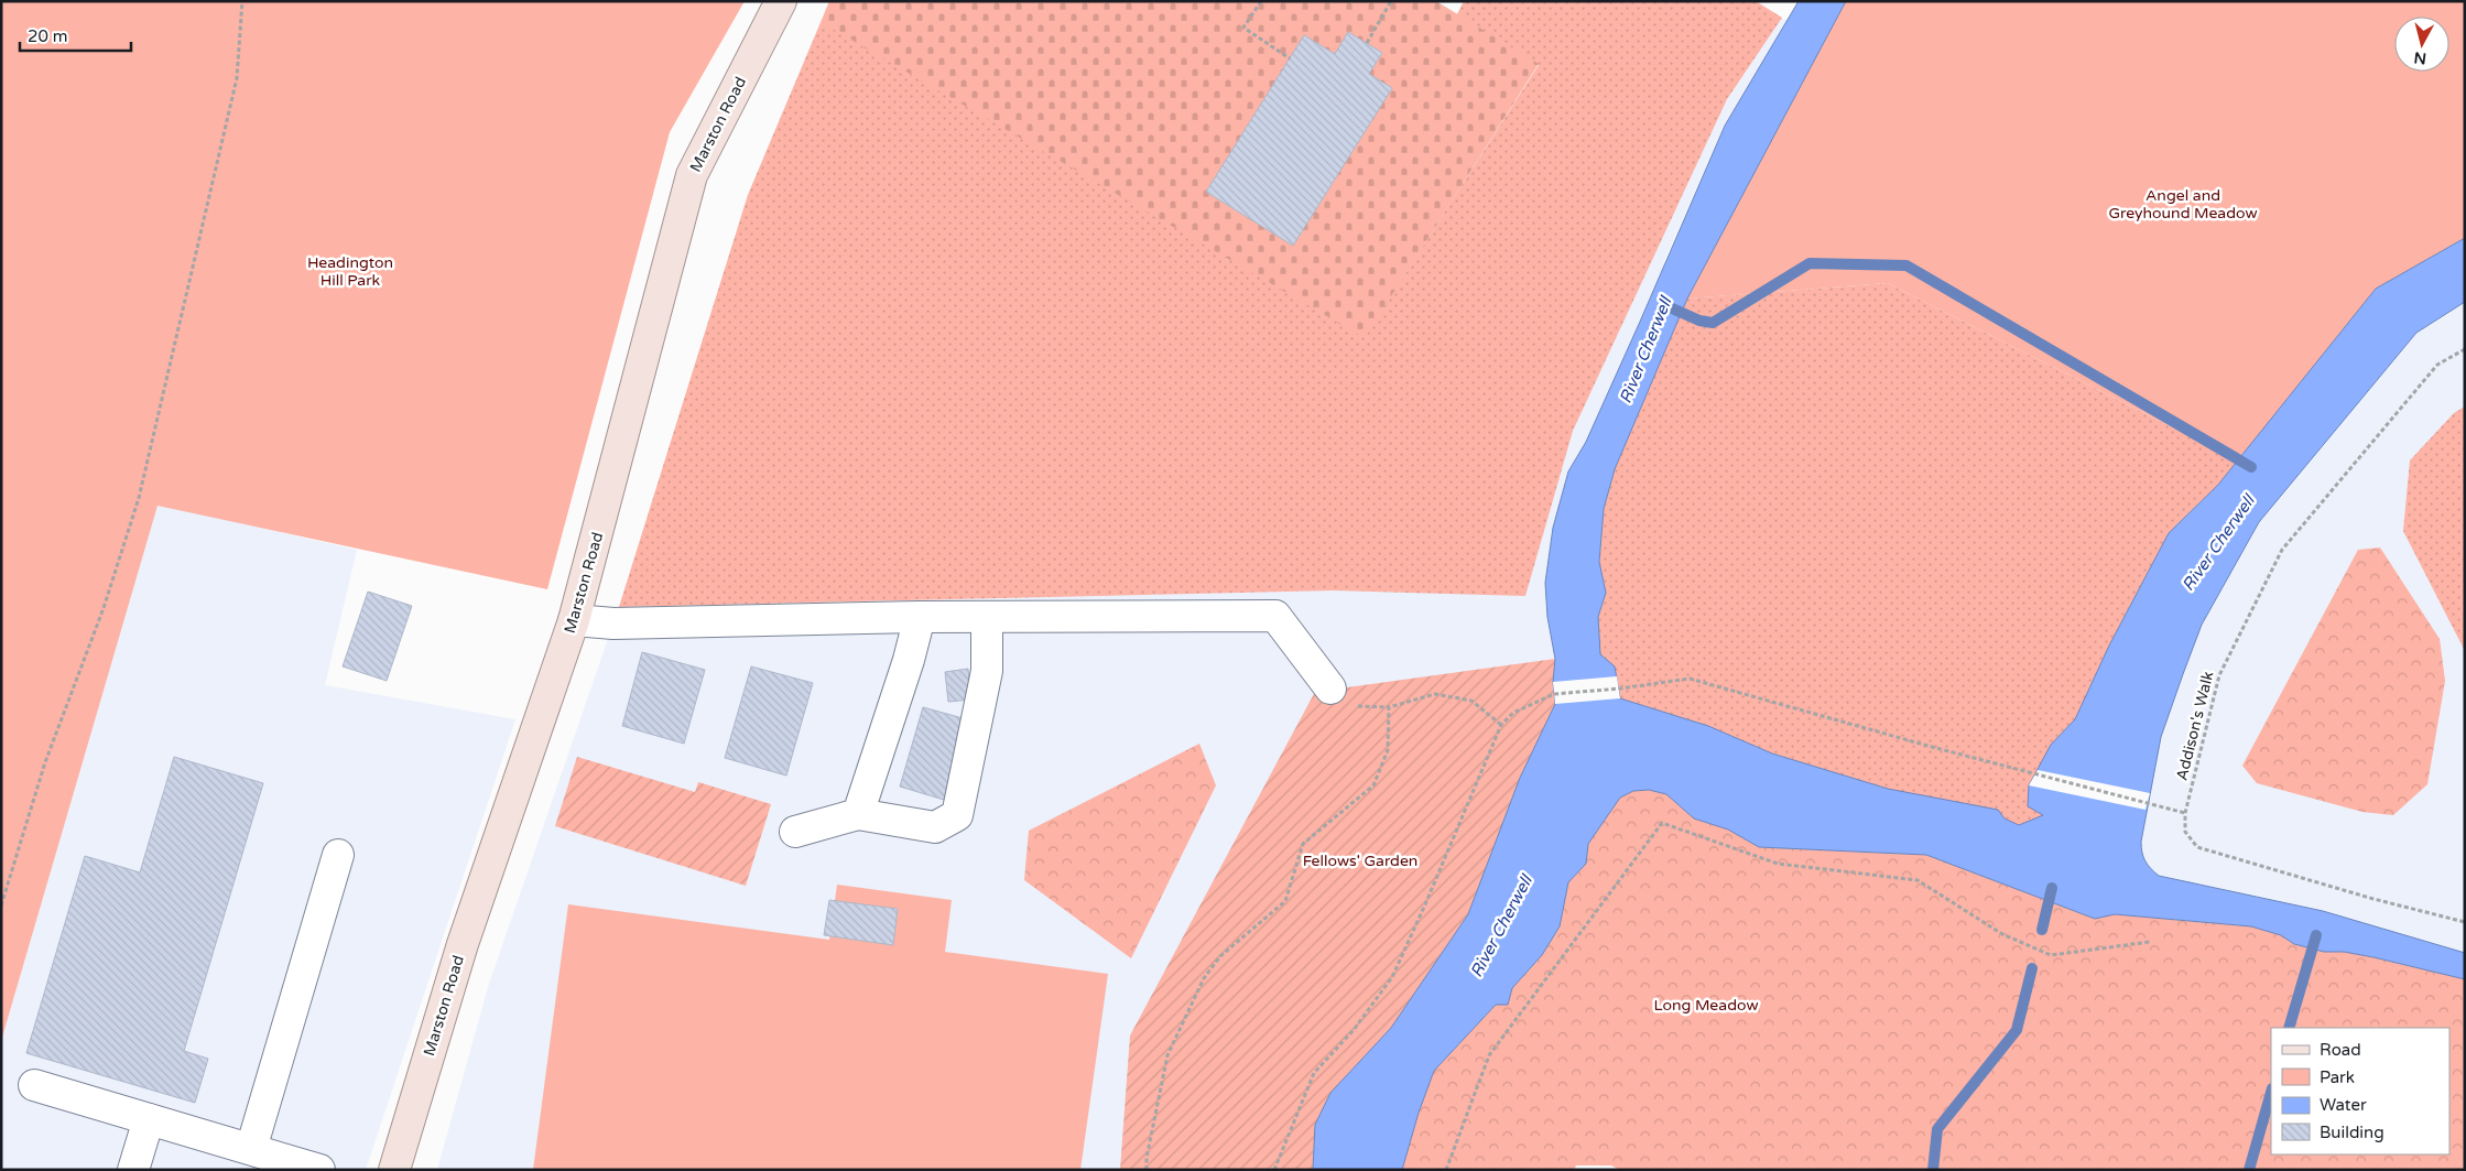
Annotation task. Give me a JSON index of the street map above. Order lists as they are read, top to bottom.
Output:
{
  "streets": {
    "main road": ["Marston Road"],
    "path": ["Addison's Walk"]
  },
  "water": ["River Cherwell"],
  "parks": [
    "Angel and Greyhound Meadow",
    "Headington Hill Park",
    "Fellows' Garden",
    "Long Meadow"
  ],
  "legend": [
    "Road",
    "Park",
    "Water",
    "Building"
  ],
  "scale_bar": "20 m",
  "north": "bottom"
}
